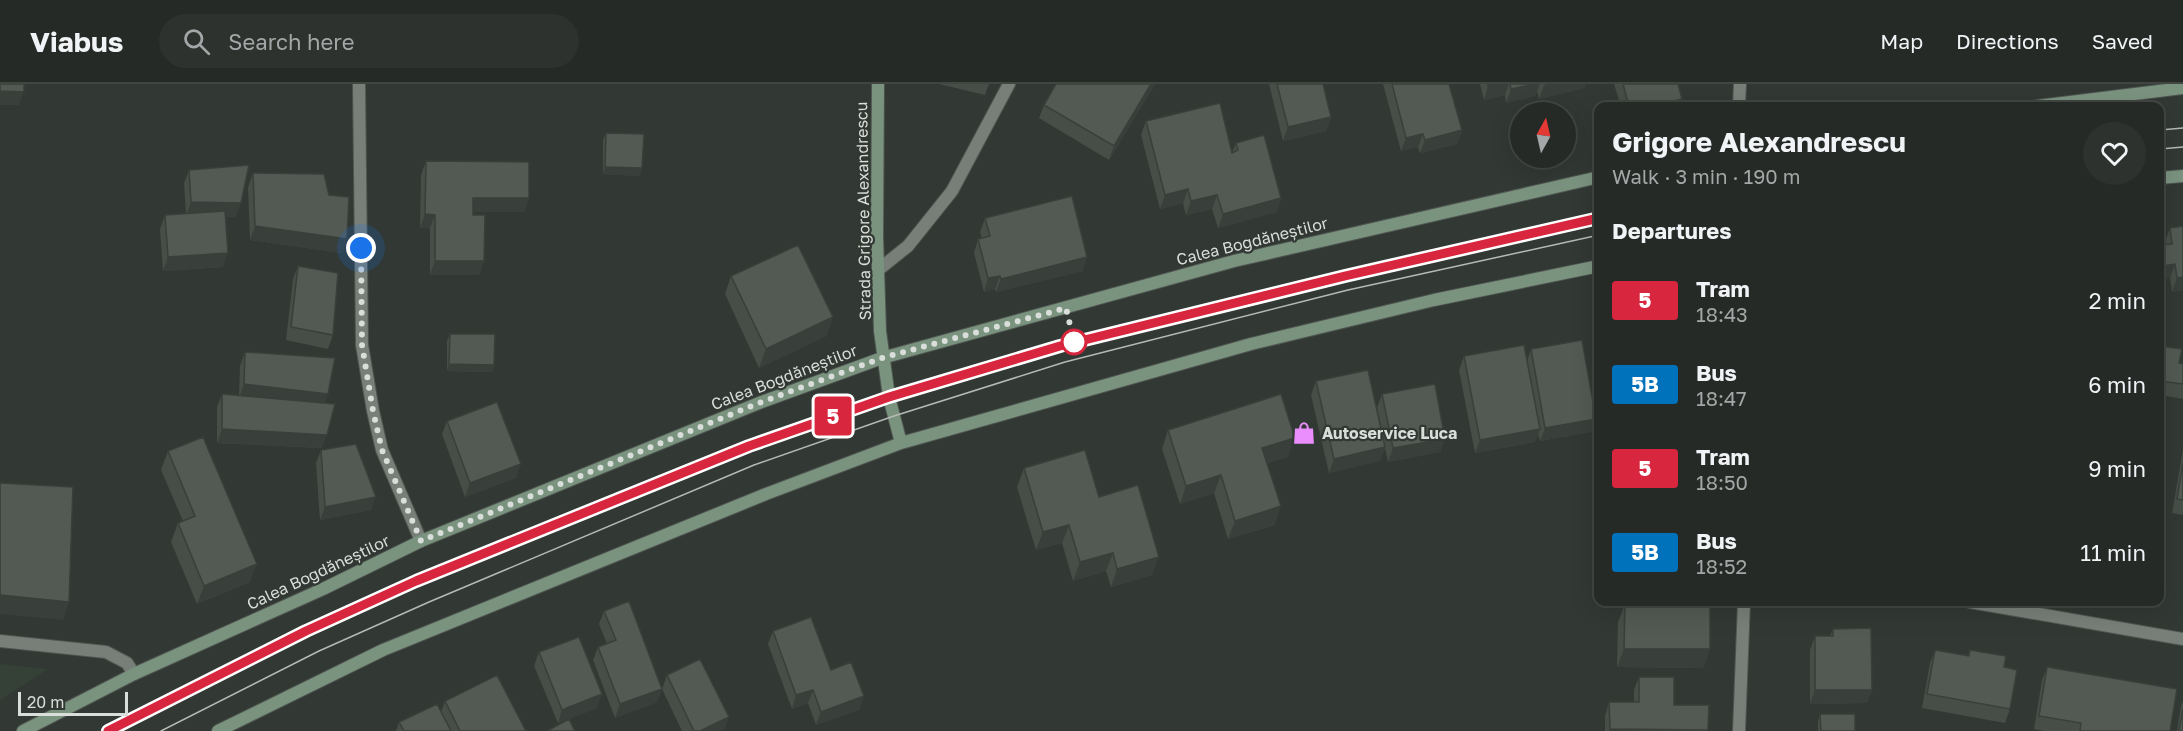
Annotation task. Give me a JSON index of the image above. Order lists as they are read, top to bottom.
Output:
{
  "streets": {
    "main road": ["Strada Grigore Alexandrescu", "Calea Bogdăneștilor"]
  },
  "crossings": [
    ["Strada Grigore Alexandrescu", "Calea Bogdăneștilor"]
  ],
  "places": {
    "shop": ["Autoservice Luca"]
  },
  "lines": ["tram line 5"],
  "scale_bar": "20 m",
  "north": "top",
  "page": {
    "header": "Viabus",
    "search": "Search here",
    "nav": ["Map", "Directions", "Saved"],
    "on_map": "5",
    "heading": [
      ["Grigore Alexandrescu", "Walk · 3 min · 190 m"],
      "Departures"
    ],
    "list": [
      {
        "mark": "5",
        "name": "Tram",
        "note": "18:43",
        "value": "2 min"
      },
      {
        "mark": "5B",
        "name": "Bus",
        "note": "18:47",
        "value": "6 min"
      },
      {
        "mark": "5",
        "name": "Tram",
        "note": "18:50",
        "value": "9 min"
      },
      {
        "mark": "5B",
        "name": "Bus",
        "note": "18:52",
        "value": "11 min"
      }
    ],
    "scale": "20 m"
  }
}
